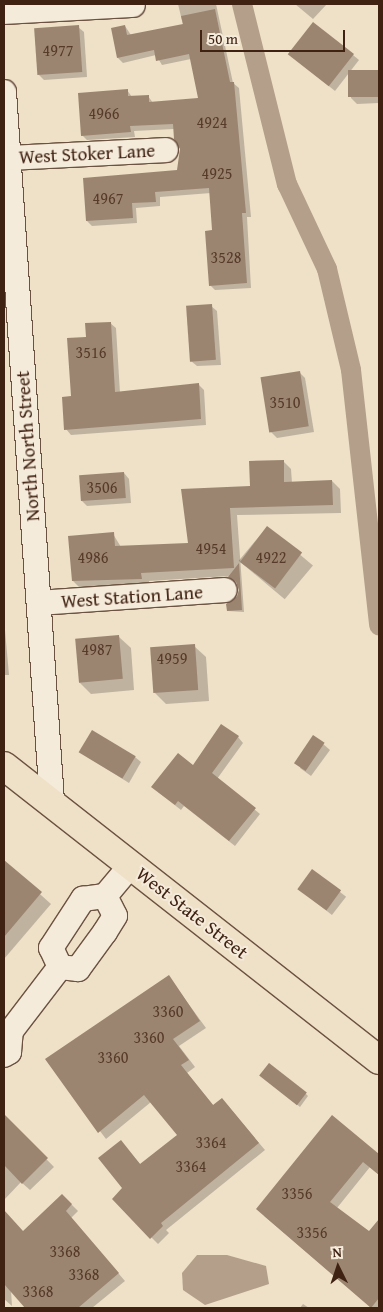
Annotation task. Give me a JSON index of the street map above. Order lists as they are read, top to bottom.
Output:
{
  "streets": {
    "main road": ["West State Street"],
    "street": ["West Stoker Lane", "North North Street", "West Station Lane"]
  },
  "crossings": [
    ["West Stoker Lane", "North North Street"],
    ["North North Street", "West Station Lane"],
    ["North North Street", "West State Street"]
  ],
  "house_numbers": [
    "4977",
    "4966",
    "4924",
    "4925",
    "4967",
    "3528",
    "3516",
    "3510",
    "3506",
    "4954",
    "4986",
    "4922",
    "4987",
    "4959",
    "3360",
    "3360",
    "3360",
    "3364",
    "3364",
    "3356",
    "3356",
    "3368",
    "3368",
    "3368"
  ],
  "scale_bar": "50 m",
  "north": "top"
}
